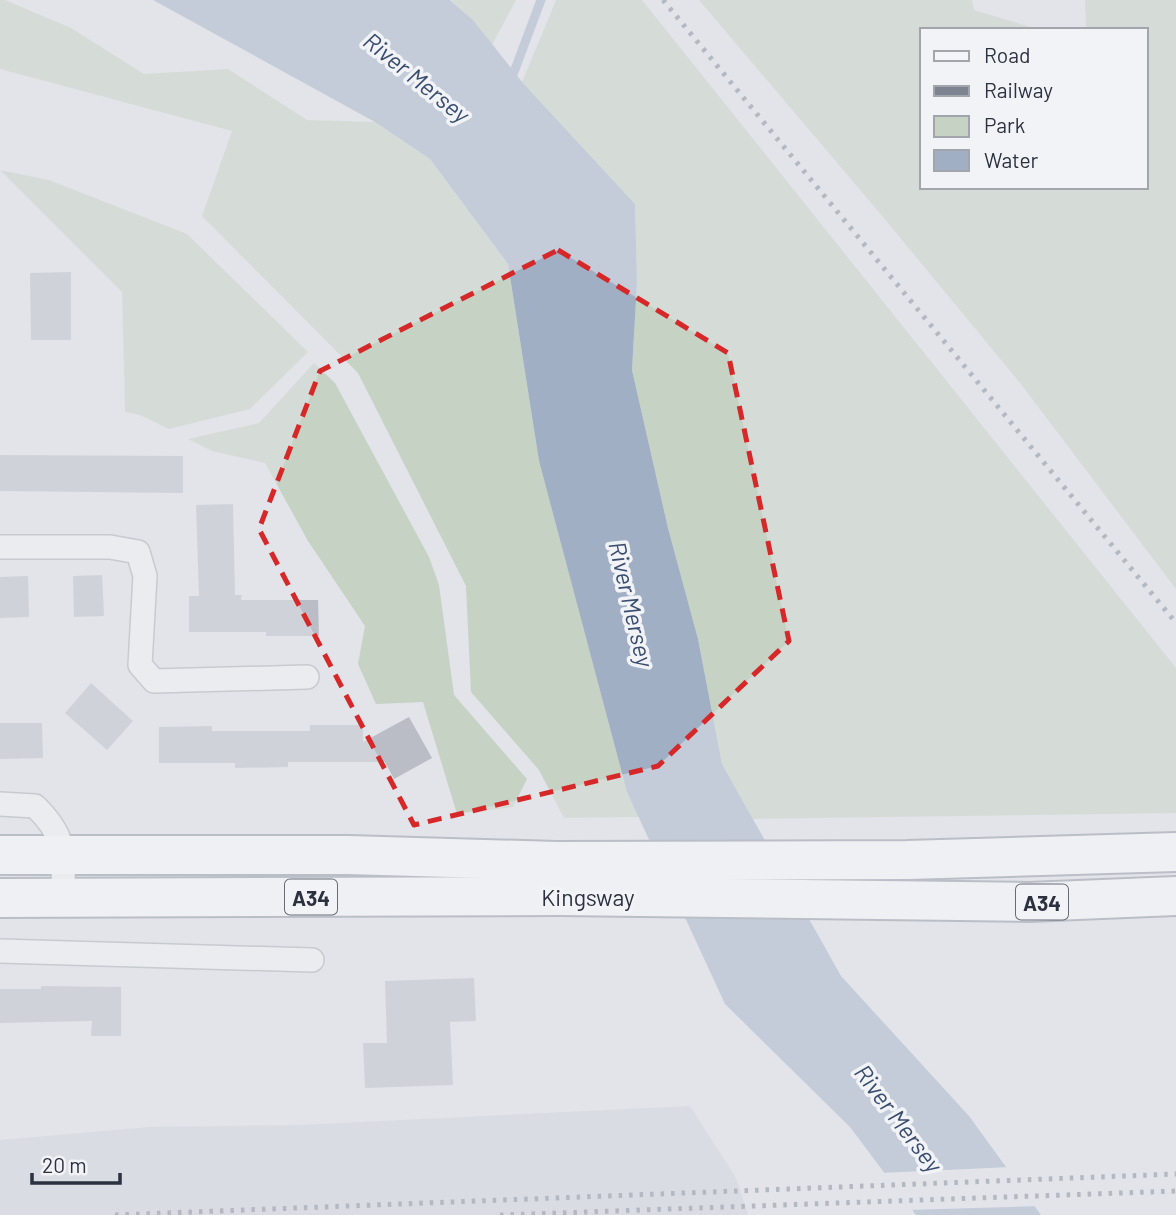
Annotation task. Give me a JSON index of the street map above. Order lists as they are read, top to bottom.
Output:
{
  "streets": {
    "highway": ["A34", "Kingsway"]
  },
  "water": ["River Mersey"],
  "legend": [
    "Road",
    "Railway",
    "Park",
    "Water"
  ],
  "scale_bar": "20 m"
}
